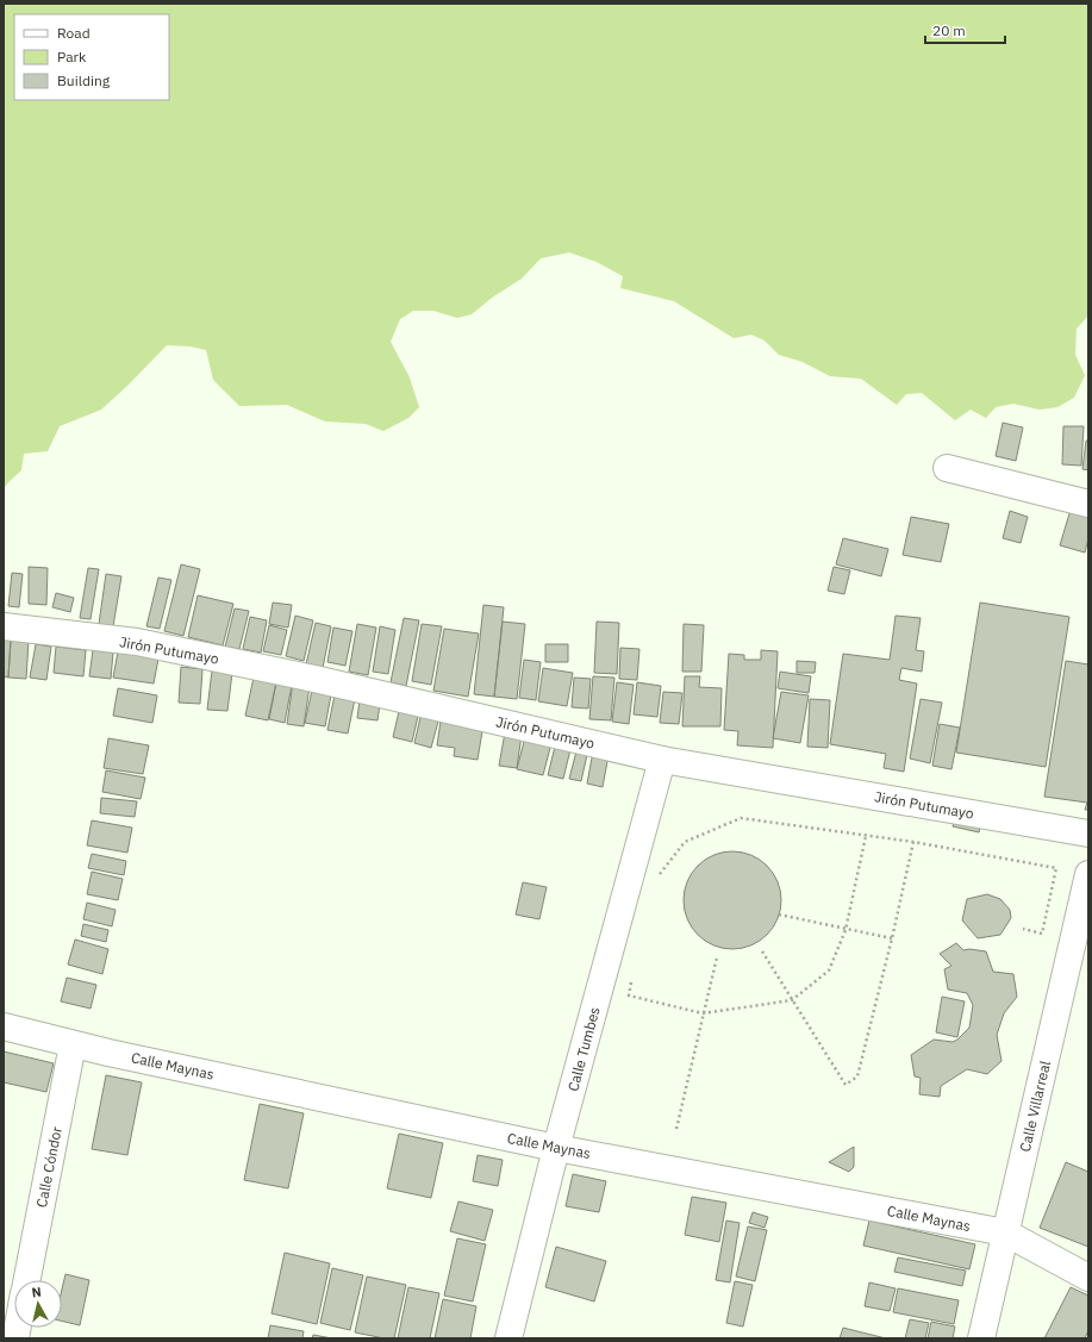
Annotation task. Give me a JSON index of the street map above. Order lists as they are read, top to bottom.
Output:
{
  "streets": {
    "street": [
      "Jirón Putumayo",
      "Calle Tumbes",
      "Calle Maynas",
      "Calle Villarreal",
      "Calle Cóndor"
    ]
  },
  "crossings": [
    ["Jirón Putumayo", "Calle Tumbes"],
    ["Calle Tumbes", "Calle Maynas"],
    ["Calle Maynas", "Calle Villarreal"],
    ["Calle Maynas", "Calle Cóndor"]
  ],
  "legend": ["Road", "Park", "Building"],
  "scale_bar": "20 m",
  "north": "top"
}
